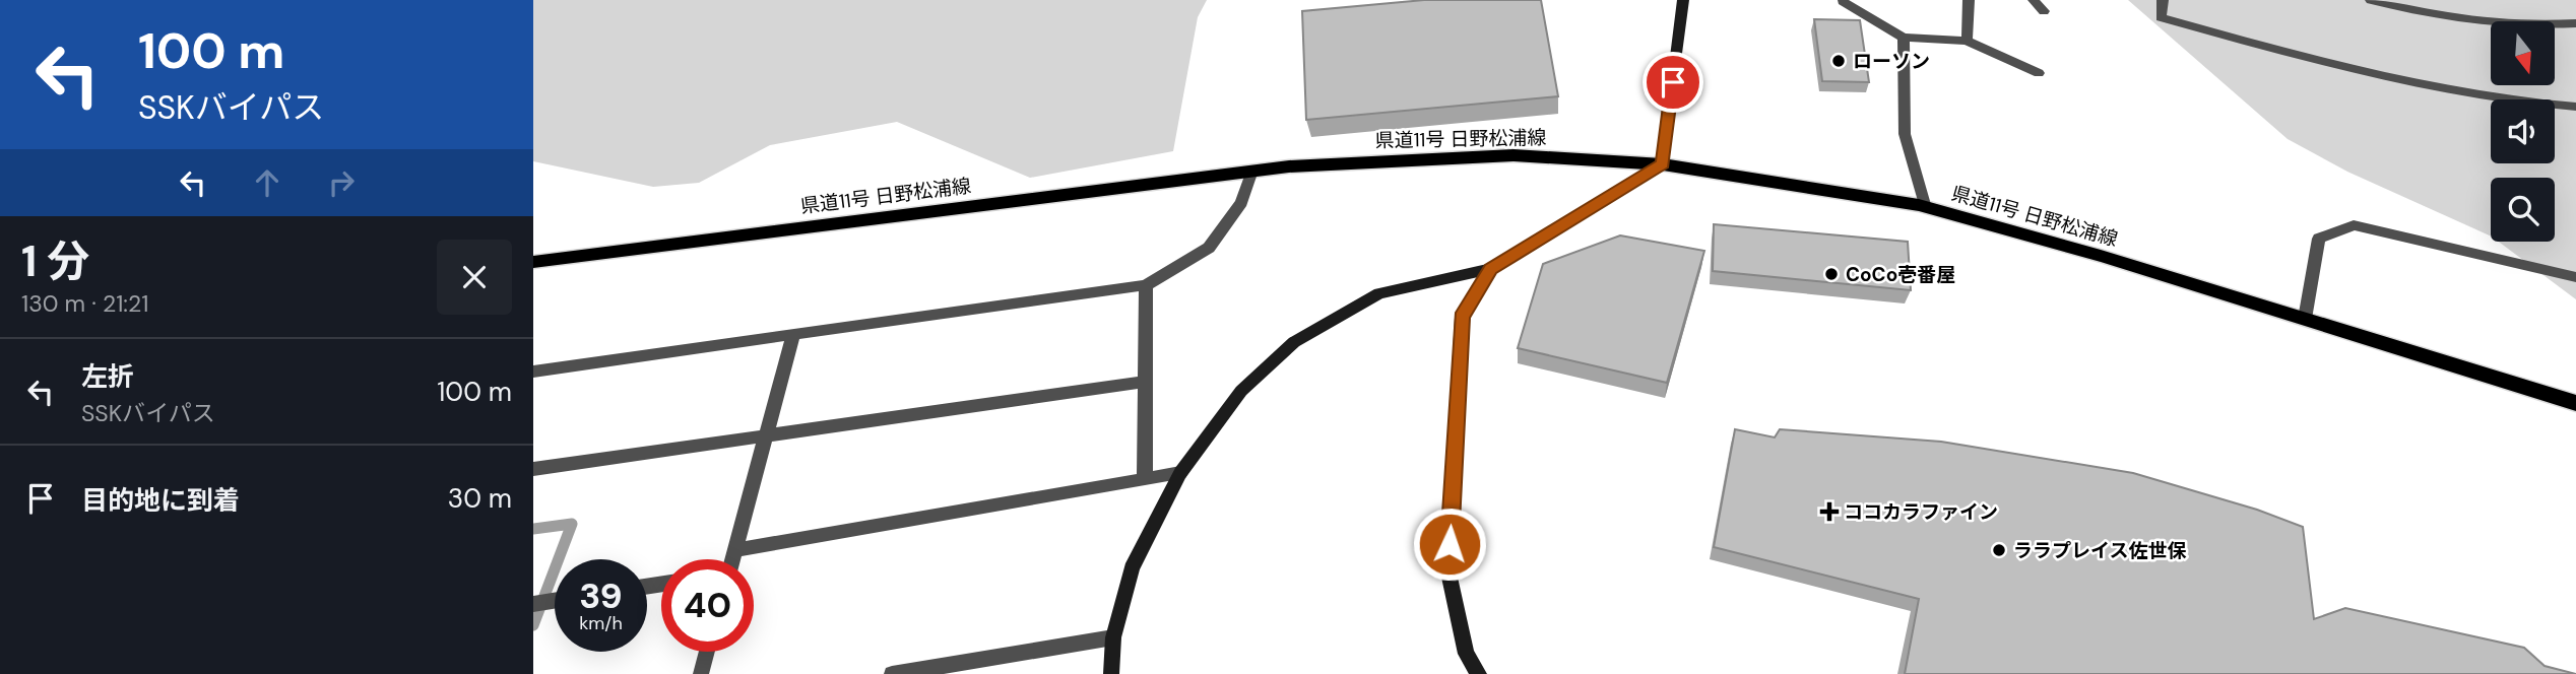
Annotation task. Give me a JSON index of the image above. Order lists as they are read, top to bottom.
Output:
{
  "streets": {
    "main road": ["県道11号 日野松浦線"]
  },
  "places": {
    "other": ["ローソン", "CoCo壱番屋", "ララプレイス佐世保"],
    "health": ["ココカラファイン"]
  },
  "north": "bottom",
  "page": {
    "turn": ["100 m", "SSKバイパス"],
    "heading": ["1 分", "130 m · 21:21"],
    "list": [
      {
        "name": "左折",
        "note": "SSKバイパス",
        "value": "100 m"
      },
      {
        "name": "目的地に到着",
        "value": "30 m"
      }
    ],
    "speed": "39 km/h",
    "limit": "40"
  }
}
